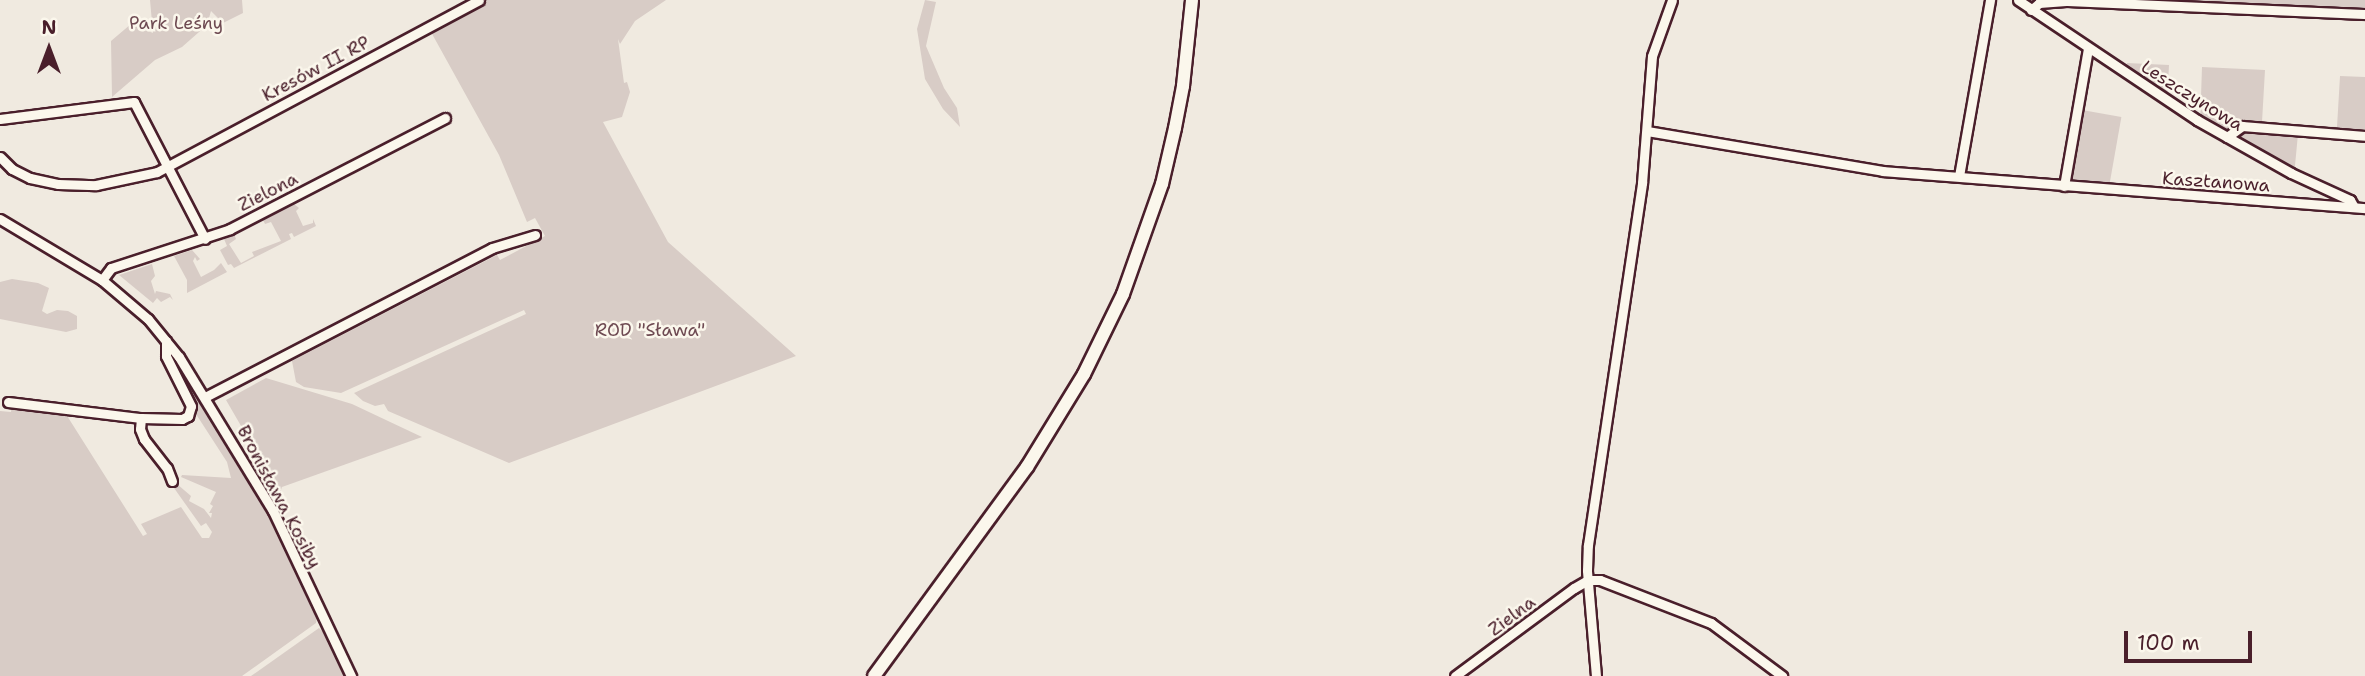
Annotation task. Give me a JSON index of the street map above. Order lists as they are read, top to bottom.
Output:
{
  "streets": {
    "street": [
      "Kresów II RP",
      "Leszczynowa",
      "Kasztanowa",
      "Zielona",
      "Bronisława Kosiby",
      "Zielna"
    ]
  },
  "crossings": [
    ["Leszczynowa", "Kasztanowa"],
    ["Zielona", "Bronisława Kosiby"]
  ],
  "parks": ["Park Leśny", "ROD \"Sława\""],
  "scale_bar": "100 m",
  "north": "top"
}
